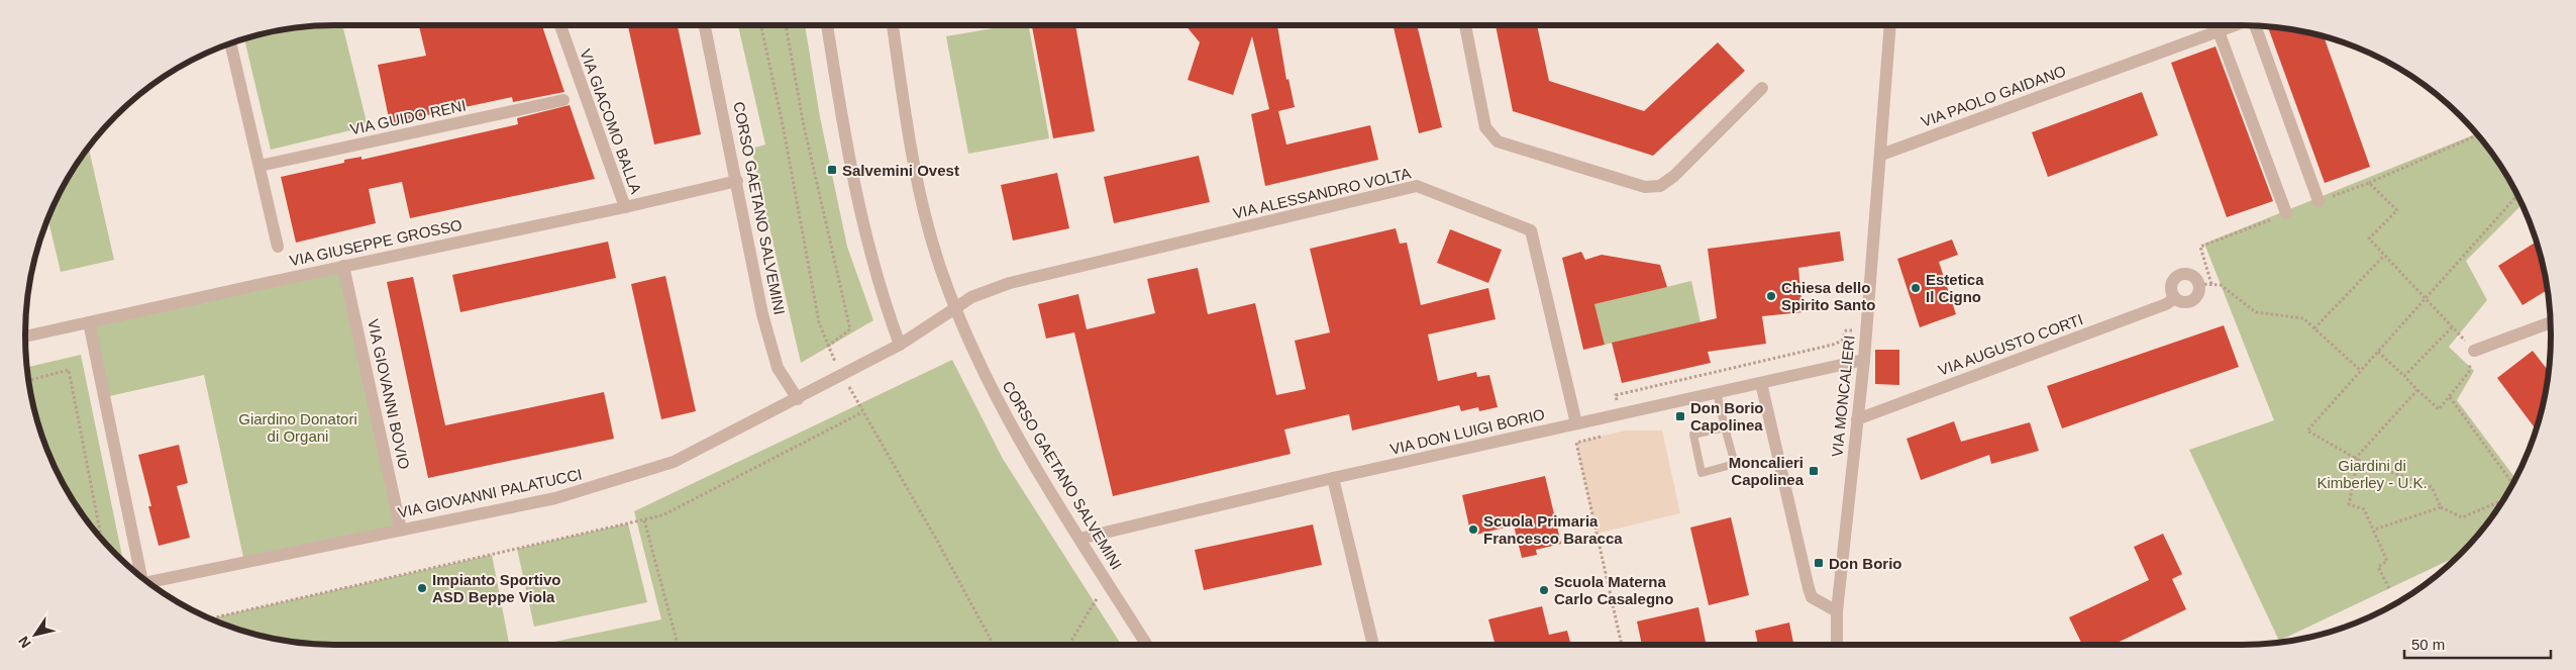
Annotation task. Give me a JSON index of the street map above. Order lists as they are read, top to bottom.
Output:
{
  "streets": {
    "street": [
      "VIA PAOLO GAIDANO",
      "VIA GUIDO RENI",
      "VIA GIACOMO BALLA",
      "VIA ALESSANDRO VOLTA",
      "CORSO GAETANO SALVEMINI",
      "VIA GIUSEPPE GROSSO",
      "VIA AUGUSTO CORTI",
      "VIA GIOVANNI BOVIO",
      "VIA MONCALIERI",
      "VIA DON LUIGI BORIO",
      "VIA GIOVANNI PALATUCCI"
    ]
  },
  "crossings": [
    ["VIA PAOLO GAIDANO", "VIA MONCALIERI"],
    ["VIA GIACOMO BALLA", "VIA GIUSEPPE GROSSO"],
    ["VIA ALESSANDRO VOLTA", "CORSO GAETANO SALVEMINI"],
    ["VIA ALESSANDRO VOLTA", "VIA DON LUIGI BORIO"],
    ["VIA ALESSANDRO VOLTA", "VIA GIOVANNI PALATUCCI"],
    ["CORSO GAETANO SALVEMINI", "VIA GIUSEPPE GROSSO"],
    ["CORSO GAETANO SALVEMINI", "VIA DON LUIGI BORIO"],
    ["CORSO GAETANO SALVEMINI", "VIA GIOVANNI PALATUCCI"],
    ["VIA GIUSEPPE GROSSO", "VIA GIOVANNI BOVIO"],
    ["VIA GIUSEPPE GROSSO", "VIA GIOVANNI PALATUCCI"],
    ["VIA AUGUSTO CORTI", "VIA MONCALIERI"],
    ["VIA GIOVANNI BOVIO", "VIA GIOVANNI PALATUCCI"],
    ["VIA MONCALIERI", "VIA DON LUIGI BORIO"]
  ],
  "parks": ["Giardino Donatori di Organi", "Giardini di Kimberley - U.K."],
  "places": {
    "transit": [
      "Salvemini Ovest",
      "Don Borio Capolinea",
      "Moncalieri Capolinea",
      "Don Borio"
    ],
    "other": [
      "Estetica Il Cigno",
      "Chiesa dello Spirito Santo",
      "Scuola Primaria Francesco Baracca",
      "Impianto Sportivo ASD Beppe Viola",
      "Scuola Materna Carlo Casalegno"
    ]
  },
  "scale_bar": "50 m",
  "north": "bottom left"
}
